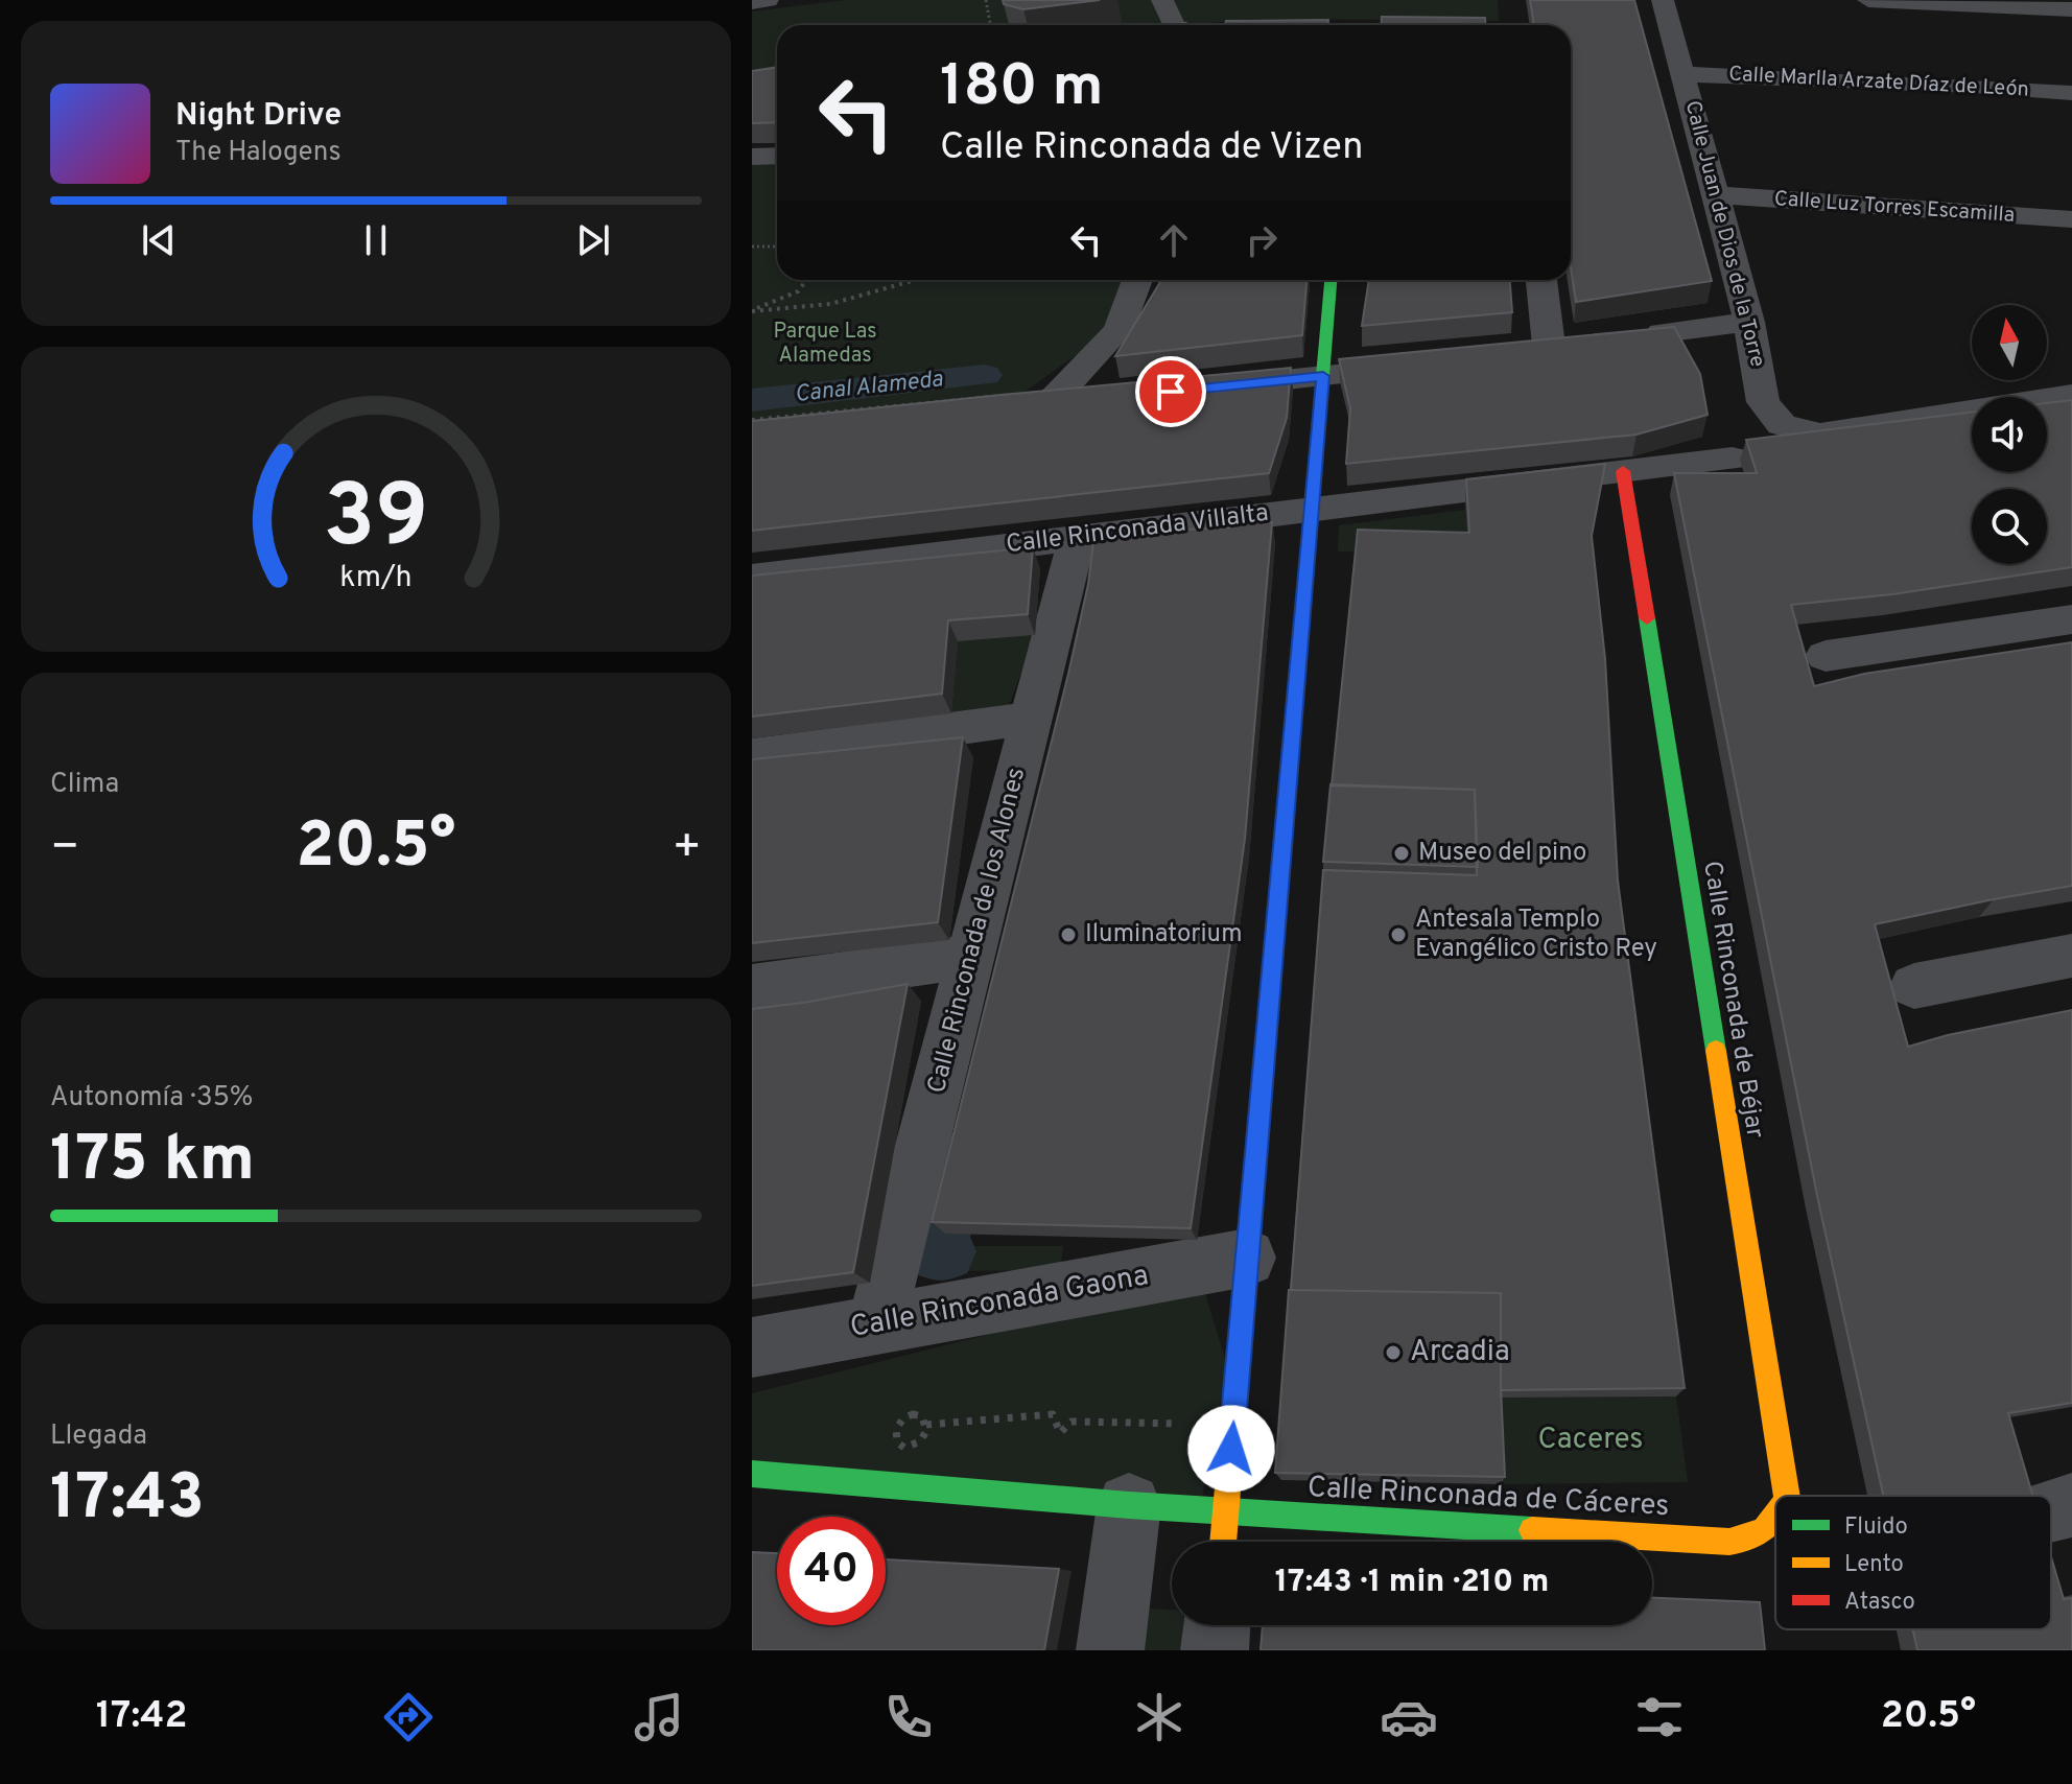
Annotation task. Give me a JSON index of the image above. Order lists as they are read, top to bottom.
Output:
{
  "streets": {
    "street": [
      "Calle Marlla Arzate Díaz de León",
      "Calle Luz Torres Escamilla",
      "Calle Juan de Dios de la Torre",
      "Calle Rinconada Villalta",
      "Calle Rinconada de los Alones",
      "Calle Rinconada de Béjar",
      "Calle Rinconada Gaona",
      "Calle Rinconada de Cáceres"
    ]
  },
  "crossings": [
    ["Calle Marlla Arzate Díaz de León", "Calle Juan de Dios de la Torre"],
    ["Calle Luz Torres Escamilla", "Calle Juan de Dios de la Torre"],
    ["Calle Rinconada Villalta", "Calle Rinconada de los Alones"],
    ["Calle Rinconada Villalta", "Calle Rinconada de Béjar"],
    ["Calle Rinconada de los Alones", "Calle Rinconada Gaona"],
    ["Calle Rinconada de Béjar", "Calle Rinconada de Cáceres"]
  ],
  "water": ["Canal Alameda"],
  "parks": ["Parque Las Alamedas", "Caceres"],
  "places": [
    "Museo del pino",
    "Iluminatorium",
    "Antesala Templo Evangélico Cristo Rey",
    "Arcadia"
  ],
  "legend": ["Fluido", "Lento", "Atasco"],
  "north": "top",
  "page": {
    "turn": ["180 m", "Calle Rinconada de Vizen"],
    "song": ["Night Drive", "The Halogens"],
    "tile": [
      "Clima",
      ["Autonomía · 35%", "175 km"],
      ["Llegada", "17:43"]
    ],
    "heat": ["−", "20.5°", "+"],
    "limit": "40",
    "trip": "17:43 · 1 min · 210 m",
    "tabs": ["17:42", "20.5°"],
    "gauge": ["39", "km/h"]
  }
}
